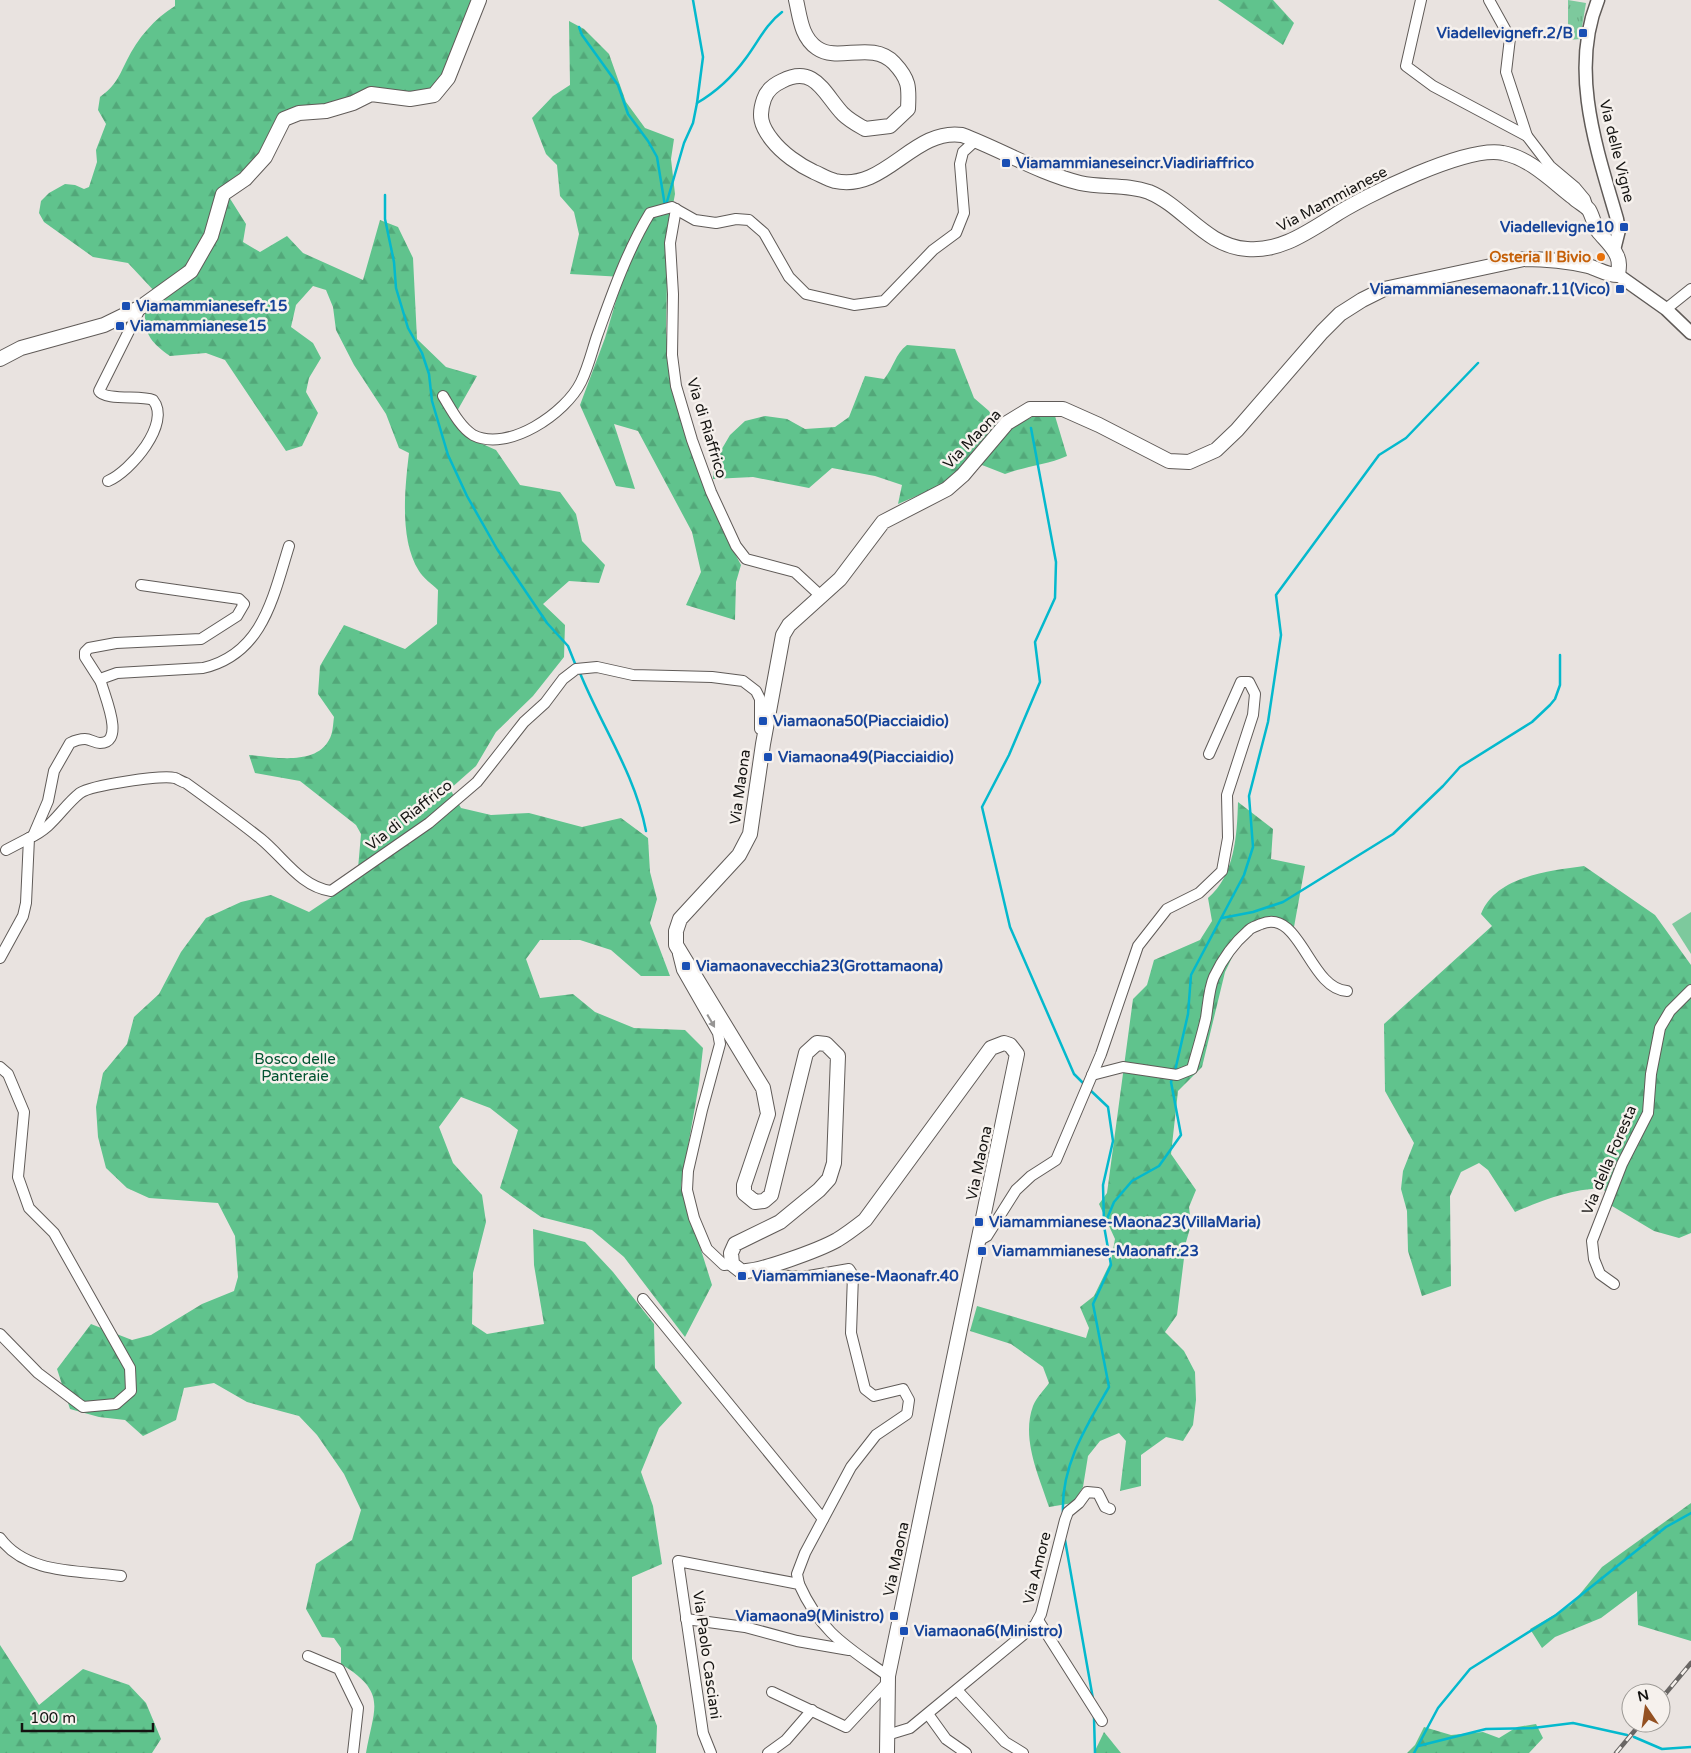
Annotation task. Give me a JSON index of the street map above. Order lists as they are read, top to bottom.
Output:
{
  "streets": {
    "main road": ["Via Mammianese", "Via Maona"],
    "street": [
      "Via delle Vigne",
      "Via di Riaffrico",
      "Via della Foresta",
      "Via Amore",
      "Via Paolo Casciani"
    ]
  },
  "crossings": [
    ["Via delle Vigne", "Via Mammianese"],
    ["Via di Riaffrico", "Via Maona"],
    ["Via Maona", "Via Amore"]
  ],
  "parks": ["Bosco delle Panteraie"],
  "places": {
    "transit": [
      "Viadellevignefr.2/B",
      "Viamammianeseincr.Viadiriaffrico",
      "Viadellevigne10",
      "Viamammianesemaonafr.11(Vico)",
      "Viamammianesefr.15",
      "Viamammianese15",
      "Viamaona50(Piacciaidio)",
      "Viamaona49(Piacciaidio)",
      "Viamaonavecchia23(Grottamaona)",
      "Viamammianese-Maona23(VillaMaria)",
      "Viamammianese-Maonafr.23",
      "Viamammianese-Maonafr.40",
      "Viamaona9(Ministro)",
      "Viamaona6(Ministro)"
    ],
    "other": ["Osteria Il Bivio"]
  },
  "scale_bar": "100 m",
  "north": "top"
}
